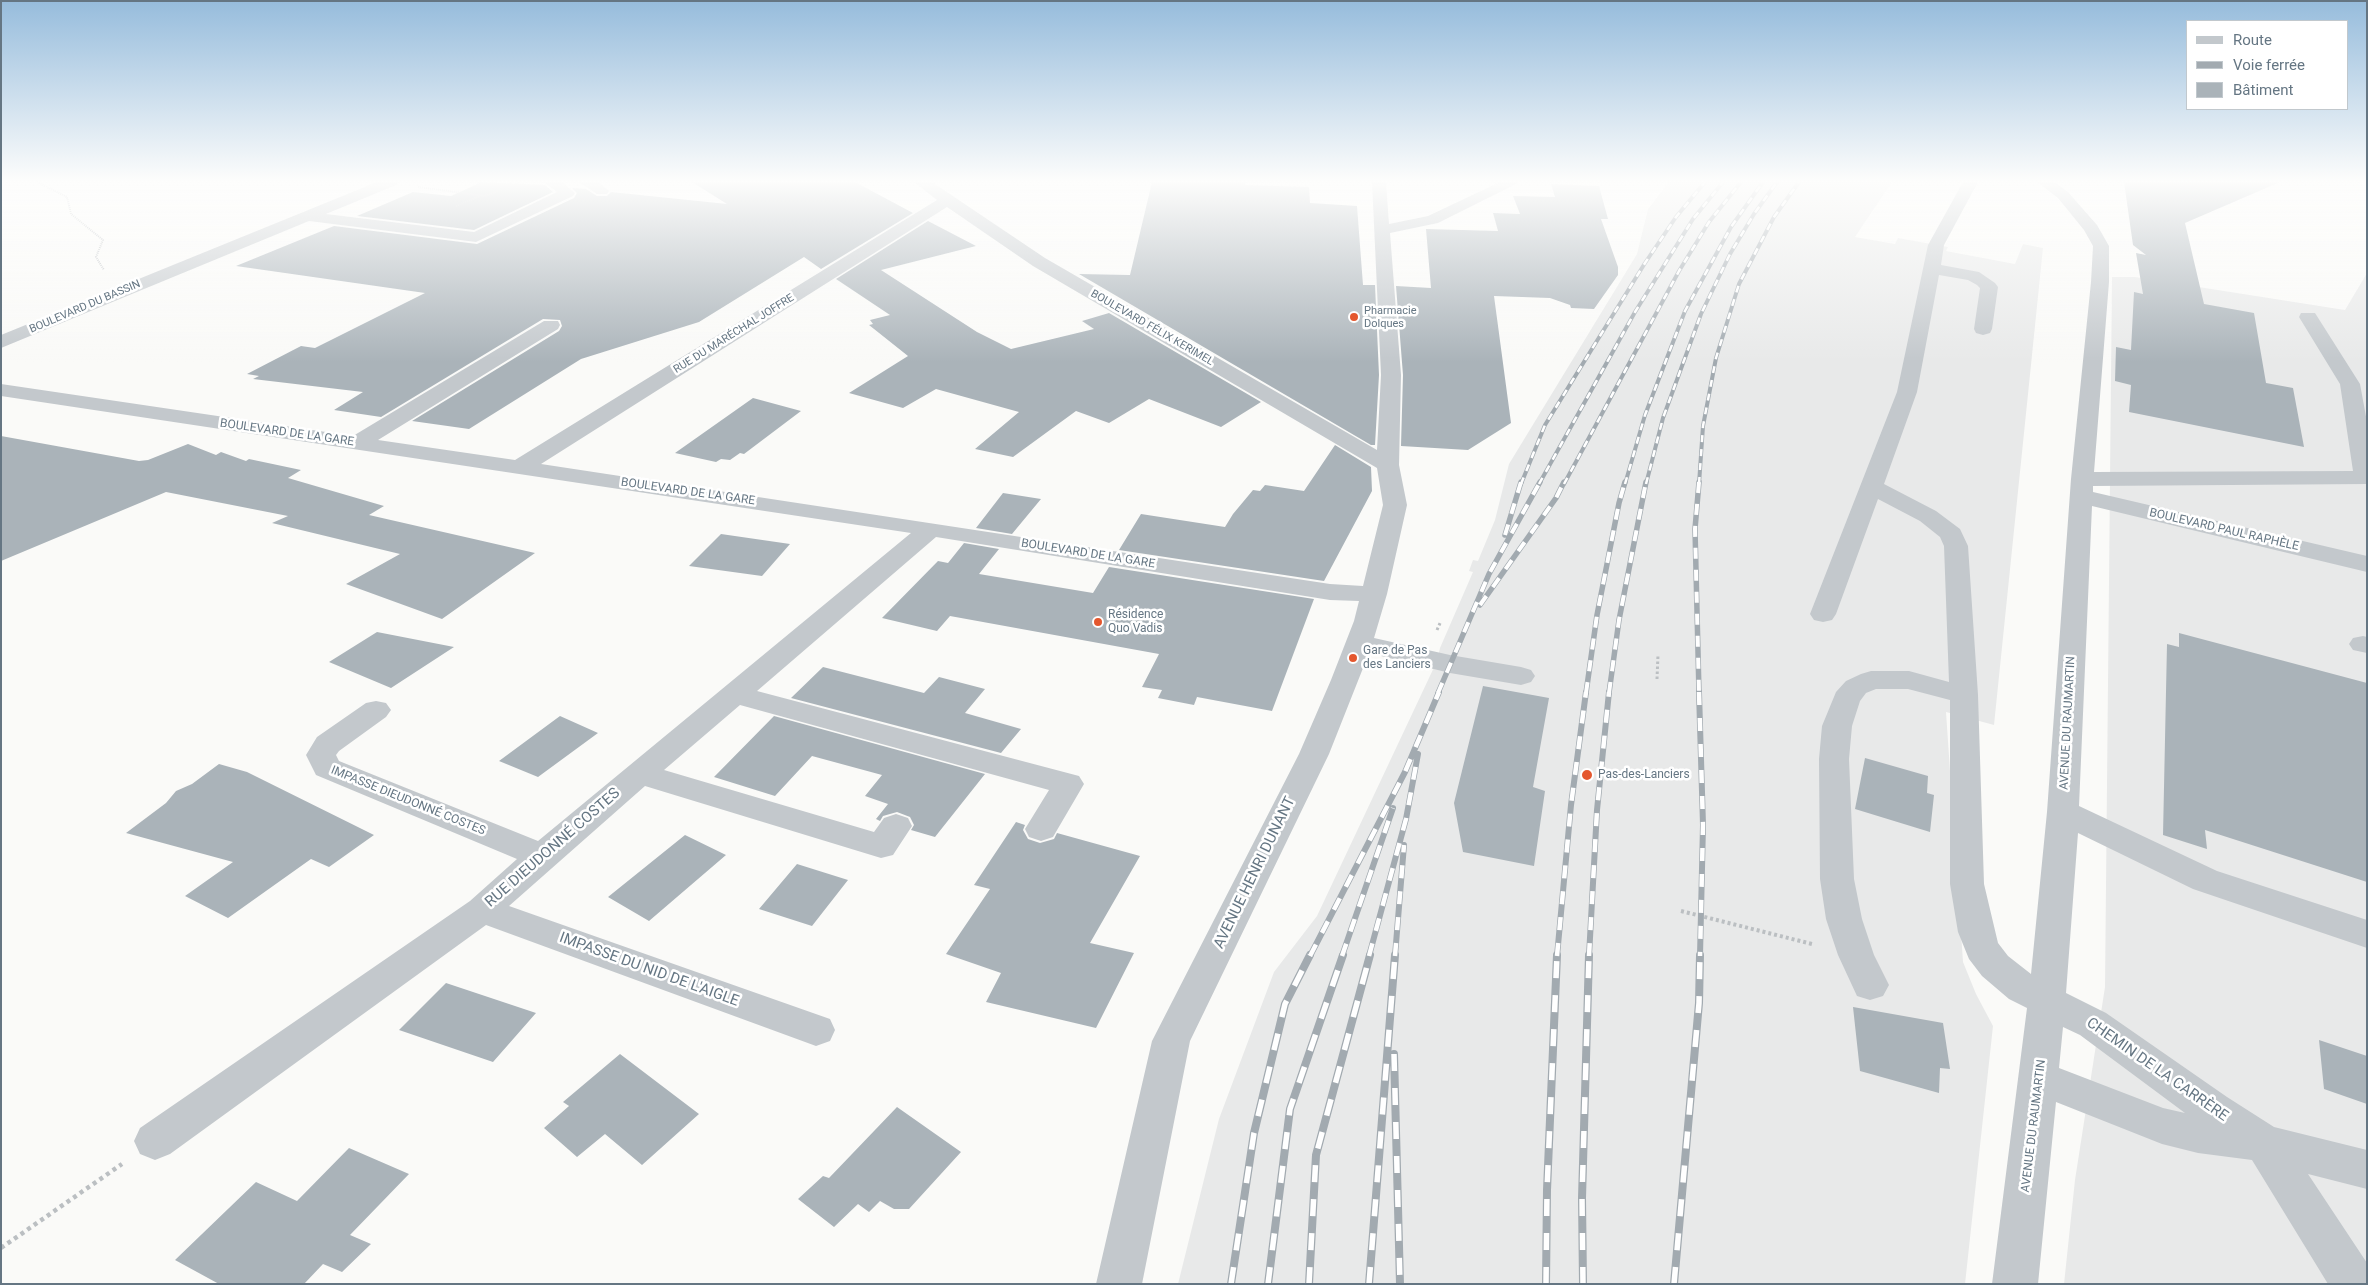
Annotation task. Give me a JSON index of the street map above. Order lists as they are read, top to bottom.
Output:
{
  "streets": {
    "street": [
      "BOULEVARD DU BASSIN",
      "BOULEVARD FÉLIX KERIMEL",
      "RUE DU MARÉCHAL JOFFRE",
      "BOULEVARD DE LA GARE",
      "BOULEVARD PAUL RAPHÈLE",
      "AVENUE DU RAUMARTIN",
      "IMPASSE DIEUDONNÉ COSTES",
      "RUE DIEUDONNÉ COSTES",
      "AVENUE HENRI DUNANT",
      "IMPASSE DU NID DE L'AIGLE",
      "CHEMIN DE LA CARRÈRE"
    ]
  },
  "crossings": [
    ["BOULEVARD FÉLIX KERIMEL", "AVENUE HENRI DUNANT"],
    ["RUE DU MARÉCHAL JOFFRE", "BOULEVARD DE LA GARE"],
    ["BOULEVARD DE LA GARE", "RUE DIEUDONNÉ COSTES"],
    ["BOULEVARD DE LA GARE", "AVENUE HENRI DUNANT"],
    ["BOULEVARD PAUL RAPHÈLE", "AVENUE DU RAUMARTIN"],
    ["AVENUE DU RAUMARTIN", "CHEMIN DE LA CARRÈRE"],
    ["IMPASSE DIEUDONNÉ COSTES", "RUE DIEUDONNÉ COSTES"],
    ["RUE DIEUDONNÉ COSTES", "IMPASSE DU NID DE L'AIGLE"]
  ],
  "places": [
    "Pharmacie Dolques",
    "Résidence Quo Vadis",
    "Gare de Pas des Lanciers",
    "Pas-des-Lanciers"
  ],
  "legend": ["Route", "Voie ferrée", "Bâtiment"]
}
